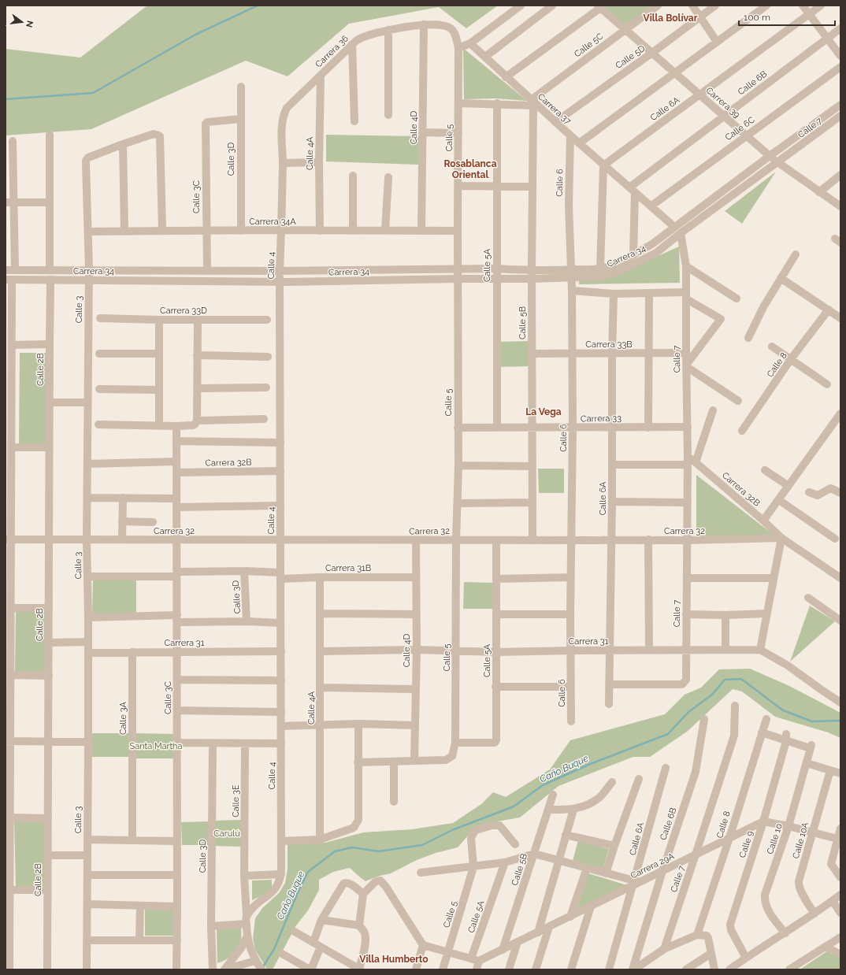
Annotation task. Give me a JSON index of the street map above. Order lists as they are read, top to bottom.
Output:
{
  "streets": {
    "street": [
      "Calle 5C",
      "Carrera 36",
      "Calle 5D",
      "Calle 6B",
      "Carrera 39",
      "Carrera 37",
      "Calle 6A",
      "Calle 4D",
      "Calle 7",
      "Calle 6C",
      "Calle 5",
      "Calle 4A",
      "Calle 3D",
      "Calle 6",
      "Calle 3C",
      "Carrera 34A",
      "Carrera 34",
      "Calle 4",
      "Calle 5A",
      "Calle 3",
      "Carrera 33D",
      "Calle 5B",
      "Carrera 33B",
      "Calle 8",
      "Calle 2B",
      "Carrera 33",
      "Carrera 32B",
      "Carrera 32",
      "Carrera 31B",
      "Carrera 31",
      "Calle 3A",
      "Calle 3E",
      "Calle 10",
      "Calle 10A",
      "Calle 9",
      "Carrera 29A"
    ]
  },
  "crossings": [
    ["Calle 5C", "Carrera 39"],
    ["Calle 5C", "Carrera 37"],
    ["Calle 5C", "Calle 5B"],
    ["Carrera 36", "Calle 4D"],
    ["Carrera 36", "Calle 4A"],
    ["Carrera 36", "Calle 4"],
    ["Calle 5D", "Carrera 39"],
    ["Calle 5D", "Carrera 37"],
    ["Calle 6B", "Carrera 39"],
    ["Calle 6B", "Carrera 37"],
    ["Calle 6B", "Carrera 29A"],
    ["Carrera 39", "Calle 6A"],
    ["Carrera 39", "Calle 7"],
    ["Carrera 39", "Calle 6C"],
    ["Carrera 37", "Calle 6A"],
    ["Carrera 37", "Calle 7"],
    ["Carrera 37", "Calle 6C"],
    ["Carrera 37", "Calle 6"],
    ["Carrera 37", "Carrera 34"],
    ["Carrera 37", "Calle 5B"],
    ["Calle 6A", "Calle 7"],
    ["Calle 6A", "Carrera 33B"],
    ["Calle 6A", "Carrera 33"],
    ["Calle 6A", "Carrera 32"],
    ["Calle 6A", "Carrera 31"],
    ["Calle 6A", "Carrera 29A"],
    ["Calle 4D", "Calle 5"],
    ["Calle 4D", "Carrera 34A"],
    ["Calle 4D", "Carrera 32"],
    ["Calle 4D", "Carrera 31B"],
    ["Calle 4D", "Carrera 31"],
    ["Calle 7", "Carrera 34"],
    ["Calle 7", "Carrera 33B"],
    ["Calle 7", "Carrera 33"],
    ["Calle 7", "Carrera 32B"],
    ["Calle 7", "Carrera 32"],
    ["Calle 7", "Carrera 31"],
    ["Calle 7", "Carrera 29A"],
    ["Calle 5", "Carrera 34A"],
    ["Calle 5", "Carrera 34"],
    ["Calle 5", "Calle 5A"],
    ["Calle 5", "Carrera 33"],
    ["Calle 5", "Carrera 32"],
    ["Calle 5", "Carrera 31"],
    ["Calle 4A", "Carrera 34A"],
    ["Calle 4A", "Carrera 31B"],
    ["Calle 4A", "Carrera 31"],
    ["Calle 3D", "Calle 3C"],
    ["Calle 3D", "Carrera 34A"],
    ["Calle 3D", "Carrera 31B"],
    ["Calle 6", "Carrera 34"],
    ["Calle 6", "Carrera 33B"],
    ["Calle 6", "Carrera 33"],
    ["Calle 6", "Carrera 32"],
    ["Calle 6", "Carrera 31"],
    ["Calle 3C", "Carrera 34A"],
    ["Calle 3C", "Carrera 34"],
    ["Calle 3C", "Carrera 32B"],
    ["Calle 3C", "Carrera 32"],
    ["Calle 3C", "Carrera 31B"],
    ["Calle 3C", "Carrera 31"],
    ["Carrera 34A", "Calle 4"],
    ["Carrera 34A", "Calle 3"],
    ["Carrera 34", "Calle 4"],
    ["Carrera 34", "Calle 5A"],
    ["Carrera 34", "Calle 3"],
    ["Carrera 34", "Calle 5B"],
    ["Carrera 34", "Calle 2B"],
    ["Calle 4", "Carrera 32B"],
    ["Calle 4", "Carrera 32"],
    ["Calle 4", "Carrera 31B"],
    ["Calle 4", "Carrera 31"],
    ["Calle 4", "Calle 3E"],
    ["Calle 5A", "Carrera 33"],
    ["Calle 5A", "Carrera 32"],
    ["Calle 5A", "Carrera 31"],
    ["Calle 3", "Carrera 32"],
    ["Calle 3", "Carrera 31B"],
    ["Calle 3", "Carrera 31"],
    ["Calle 5B", "Carrera 33B"],
    ["Calle 5B", "Carrera 33"],
    ["Calle 5B", "Carrera 32"],
    ["Calle 5B", "Carrera 29A"],
    ["Calle 8", "Carrera 29A"],
    ["Calle 2B", "Carrera 32"],
    ["Carrera 32B", "Carrera 32"],
    ["Carrera 31", "Calle 3A"],
    ["Calle 10", "Calle 9"],
    ["Calle 9", "Carrera 29A"]
  ],
  "districts": [
    "Villa Bolívar",
    "Rosablanca Oriental",
    "La Vega",
    "Villa Humberto"
  ],
  "water": ["Caño Buque"],
  "parks": ["Santa Martha", "Carulú"],
  "scale_bar": "100 m",
  "north": "right"
}
